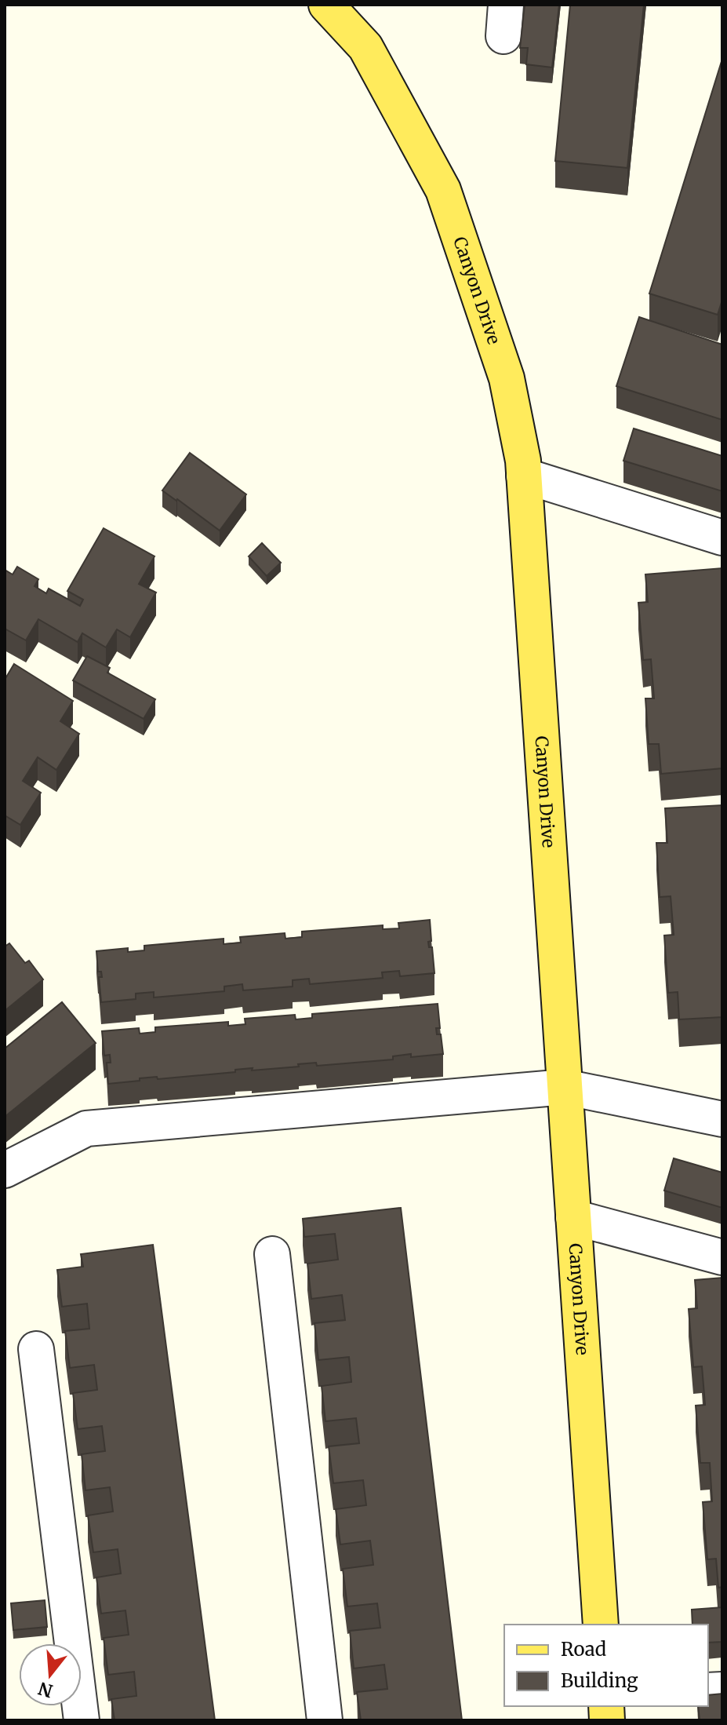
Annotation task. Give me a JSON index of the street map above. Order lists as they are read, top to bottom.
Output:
{
  "streets": {
    "main road": ["Canyon Drive"]
  },
  "legend": ["Road", "Building"],
  "north": "bottom"
}
